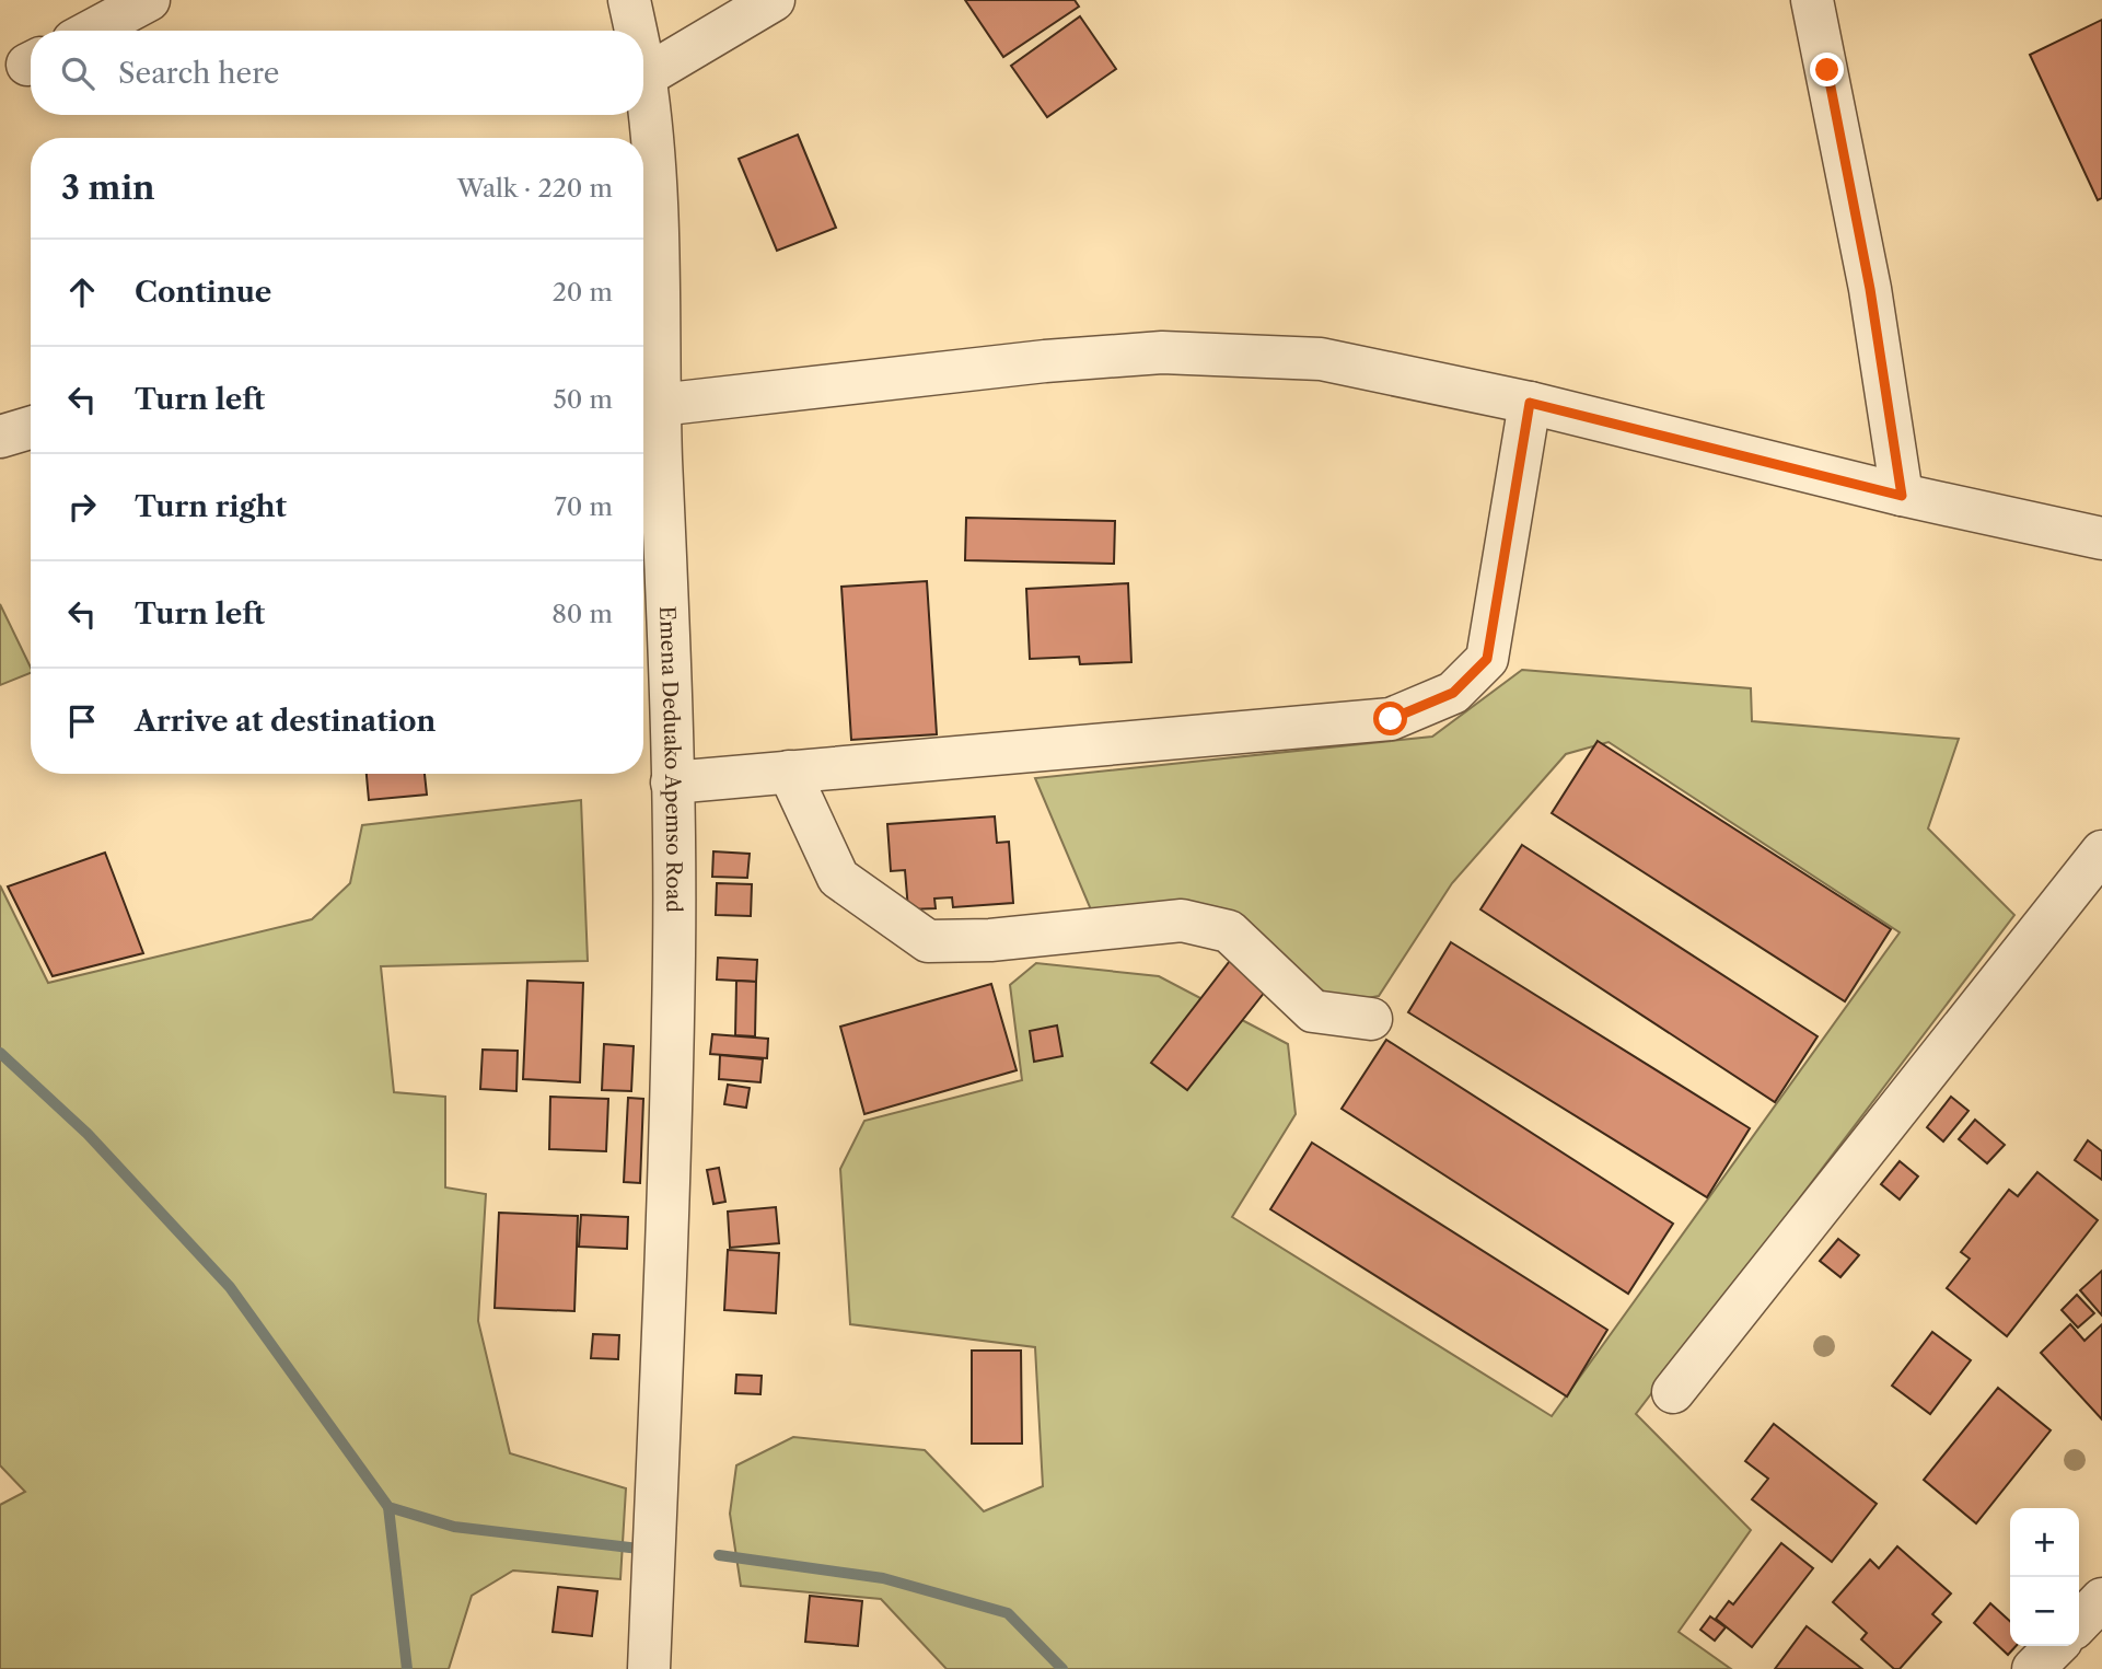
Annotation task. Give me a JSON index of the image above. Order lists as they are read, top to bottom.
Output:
{
  "streets": {
    "street": ["Emena Deduako Apemso Road"]
  },
  "page": {
    "search": "Search here",
    "heading": ["3 min", "Walk · 220 m"],
    "list": [
      ["Continue", "20 m"],
      ["Turn left", "50 m"],
      ["Turn right", "70 m"],
      ["Turn left", "80 m"],
      "Arrive at destination"
    ],
    "map_buttons": ["+", "−"]
  }
}
